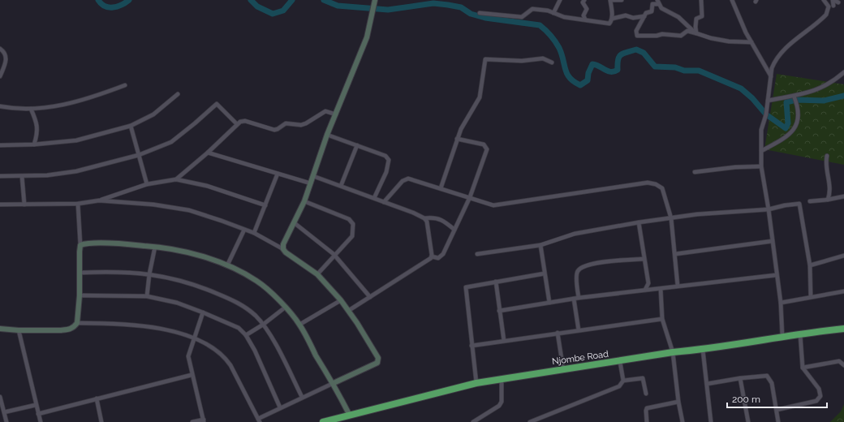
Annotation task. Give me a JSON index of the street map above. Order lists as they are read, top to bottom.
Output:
{
  "streets": {
    "highway": ["Njombe Road"]
  },
  "scale_bar": "200 m"
}
